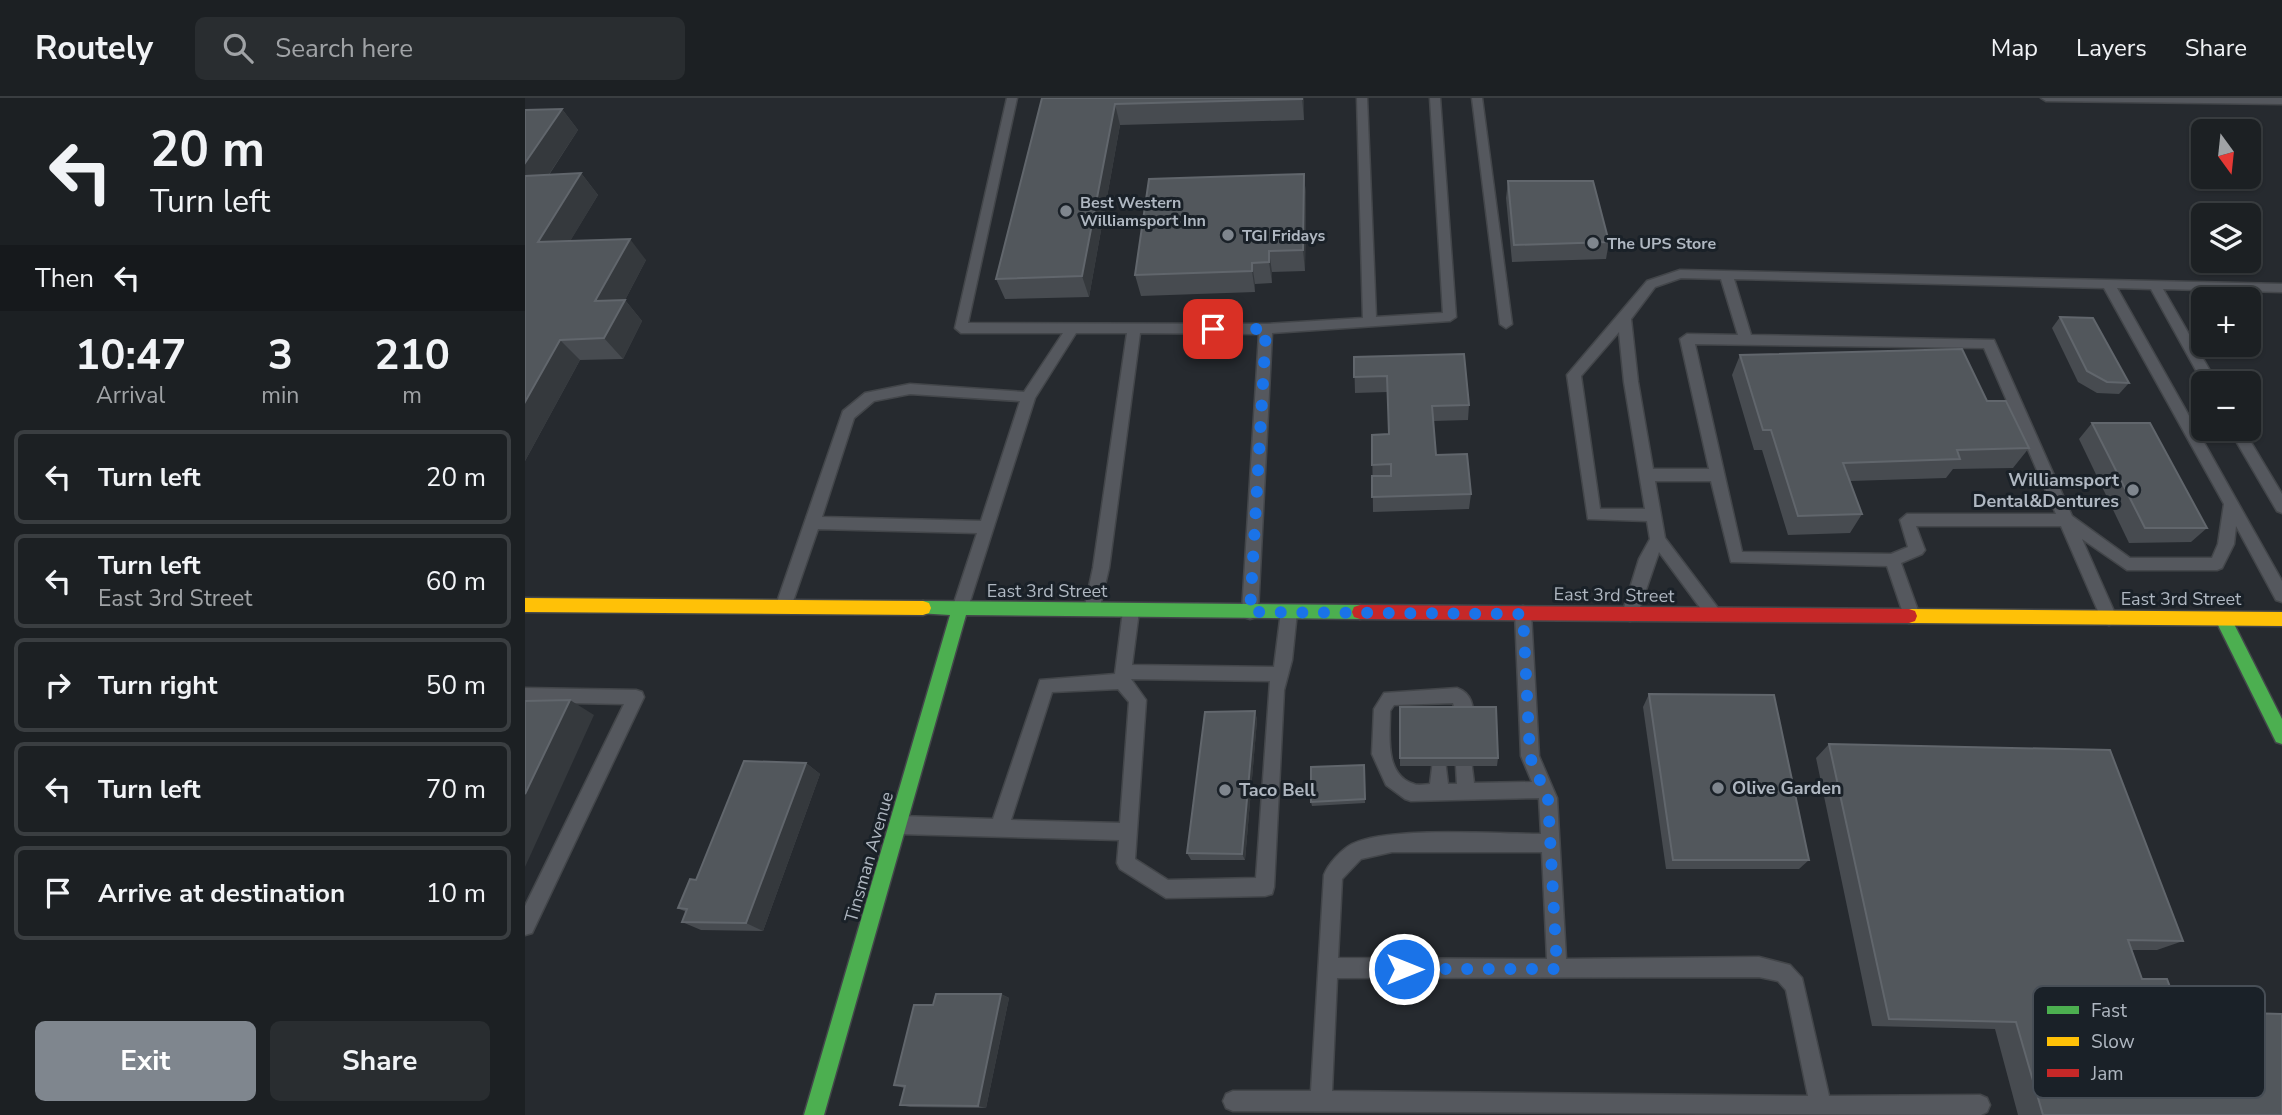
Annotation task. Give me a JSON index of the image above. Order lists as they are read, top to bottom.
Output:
{
  "streets": {
    "main road": ["East 3rd Street", "Tinsman Avenue"]
  },
  "crossings": [
    ["East 3rd Street", "Tinsman Avenue"]
  ],
  "places": [
    "Best Western Williamsport Inn",
    "TGI Fridays",
    "The UPS Store",
    "Williamsport Dental&Dentures",
    "Olive Garden",
    "Taco Bell"
  ],
  "legend": ["Fast", "Slow", "Jam"],
  "north": "bottom",
  "page": {
    "header": "Routely",
    "search": "Search here",
    "nav": ["Map", "Layers", "Share"],
    "turn": ["20 m", "Turn left"],
    "map_buttons": ["+", "−"],
    "then": "Then",
    "eta": [
      "10:47",
      "Arrival",
      "3",
      "min",
      "210",
      "m"
    ],
    "list": [
      {
        "name": "Turn left",
        "value": "20 m"
      },
      {
        "name": "Turn left",
        "note": "East 3rd Street",
        "value": "60 m"
      },
      {
        "name": "Turn right",
        "value": "50 m"
      },
      {
        "name": "Turn left",
        "value": "70 m"
      },
      {
        "name": "Arrive at destination",
        "value": "10 m"
      }
    ],
    "buttons": ["Exit", "Share"]
  }
}
